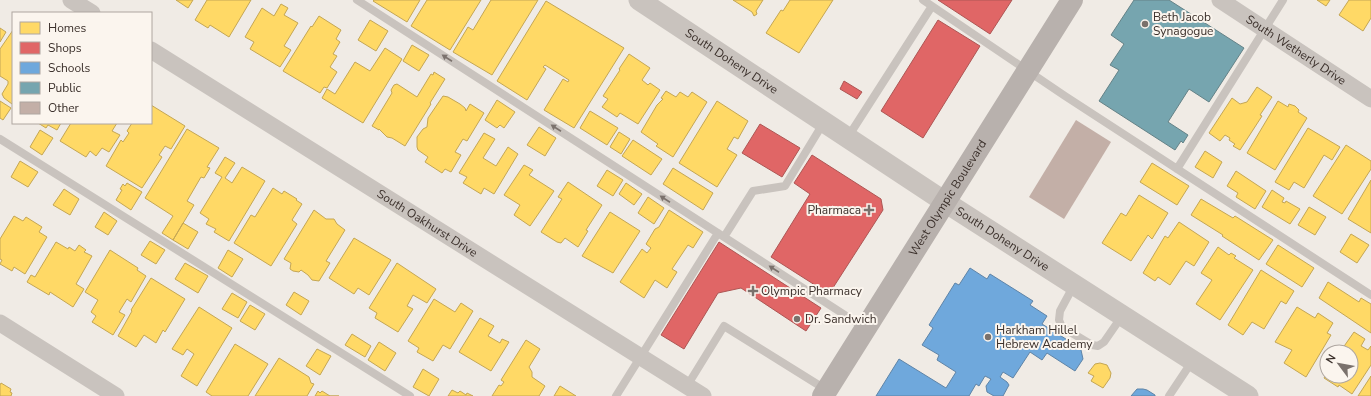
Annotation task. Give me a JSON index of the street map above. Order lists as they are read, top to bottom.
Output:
{
  "streets": {
    "main road": ["West Olympic Boulevard"],
    "street": ["South Wetherly Drive", "South Doheny Drive", "South Oakhurst Drive"]
  },
  "crossings": [
    ["South Doheny Drive", "West Olympic Boulevard"]
  ],
  "places": {
    "other": ["Beth Jacob Synagogue", "Dr. Sandwich", "Harkham Hillel Hebrew Academy"],
    "health": ["Pharmaca", "Olympic Pharmacy"]
  },
  "legend": [
    "Homes",
    "Shops",
    "Schools",
    "Public",
    "Other"
  ],
  "north": "top left"
}
